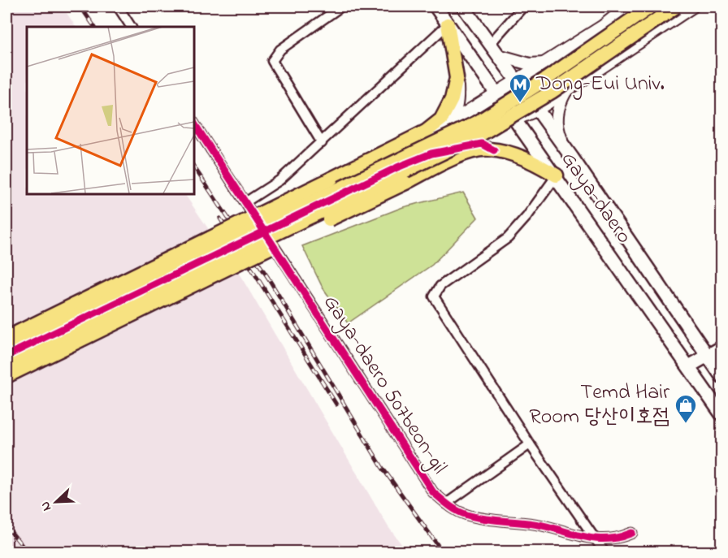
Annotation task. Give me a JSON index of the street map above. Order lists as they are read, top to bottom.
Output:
{
  "streets": {
    "main road": ["Gaya-daero"],
    "street": ["Gaya-daero 507beon-gil"]
  },
  "places": {
    "metro station": ["Dong-Eui Univ."],
    "shop": ["Temd Hair Room 당산이호점"]
  },
  "north": "bottom left"
}
